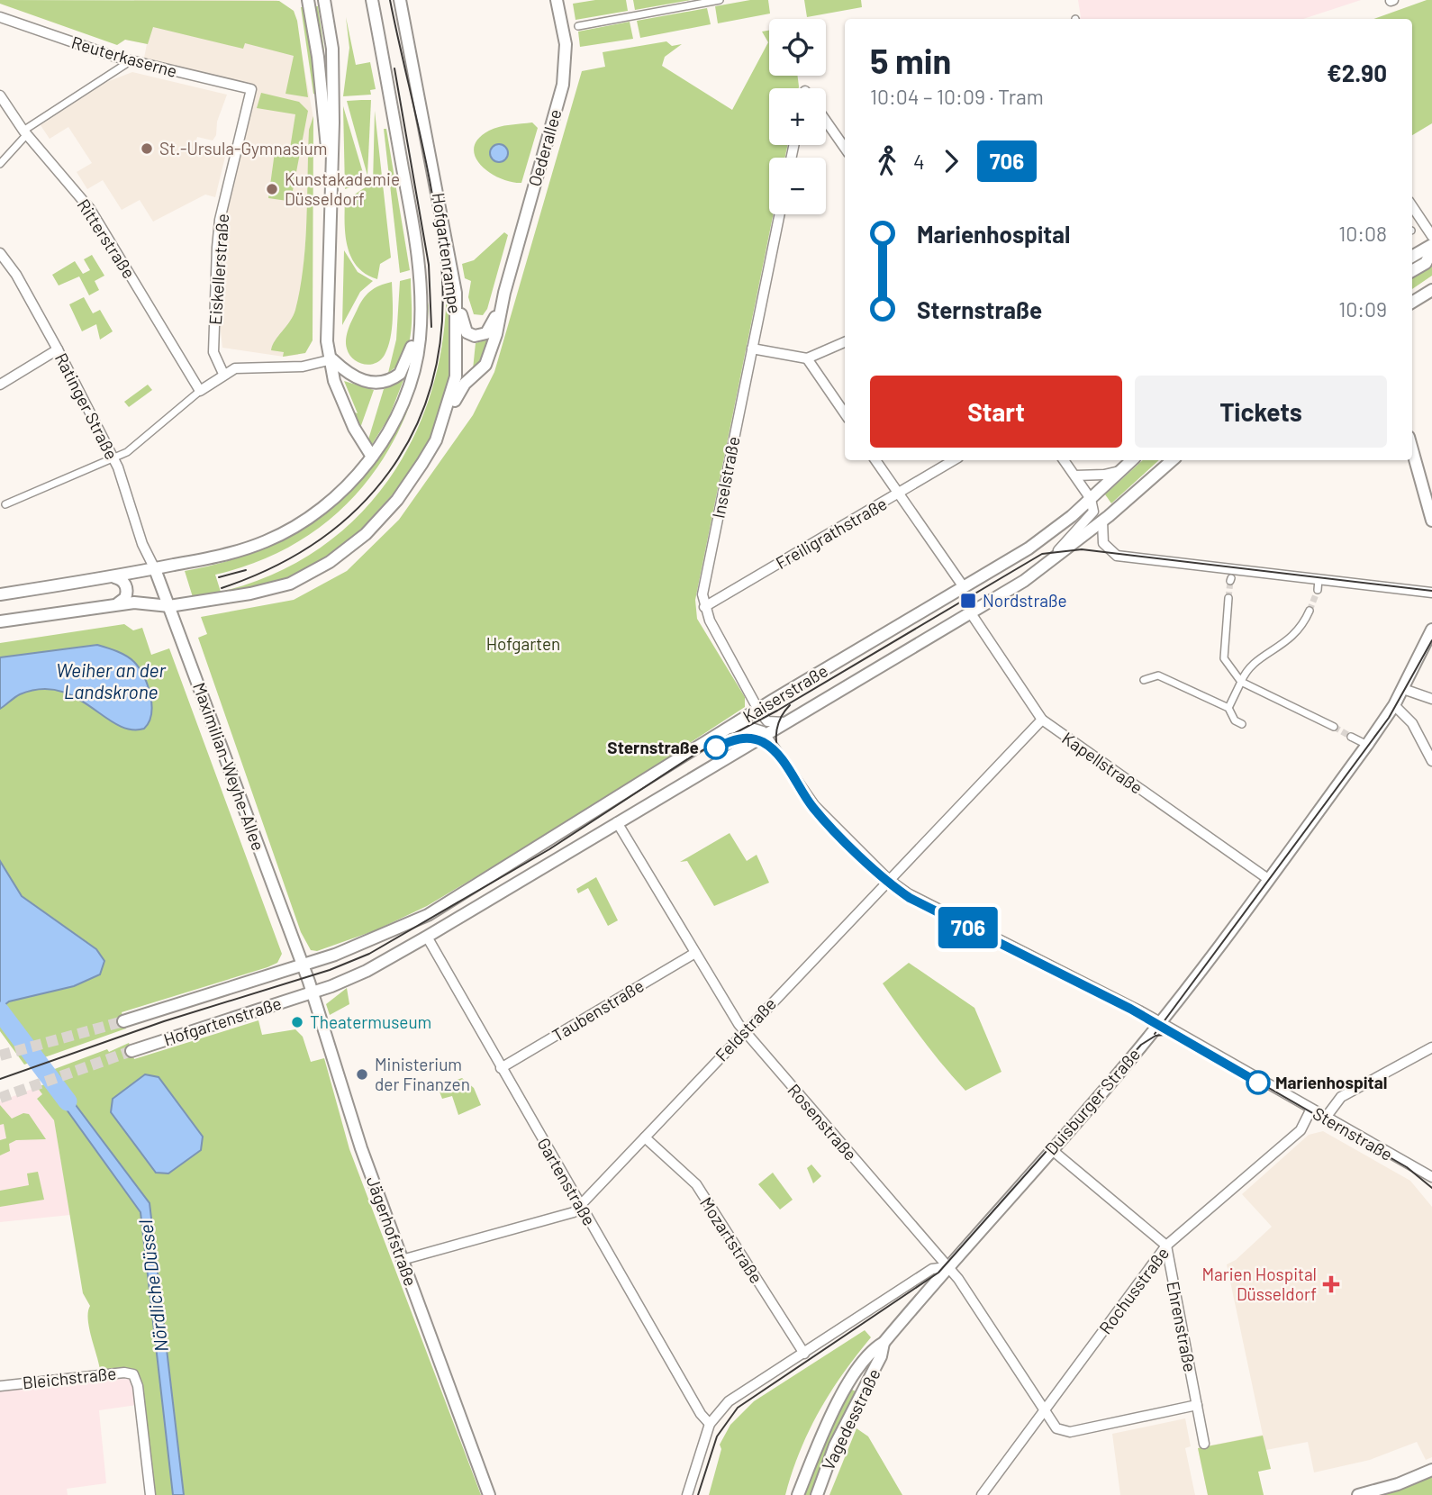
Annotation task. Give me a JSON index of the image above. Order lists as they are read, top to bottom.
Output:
{
  "streets": {
    "main road": [
      "Oederallee",
      "Hofgartenrampe",
      "Kaiserstraße",
      "Maximilian-Weyhe-Allee",
      "Hofgartenstraße",
      "Duisburger Straße",
      "Jägerhofstraße",
      "Vagedesstraße"
    ],
    "street": [
      "Reuterkaserne",
      "Ritterstraße",
      "Eiskellerstraße",
      "Ratinger Straße",
      "Inselstraße",
      "Freiligrathstraße",
      "Kapellstraße",
      "Taubenstraße",
      "Feldstraße",
      "Rosenstraße",
      "Sternstraße",
      "Gartenstraße",
      "Mozartstraße",
      "Rochusstraße",
      "Ehrenstraße",
      "Bleichstraße"
    ]
  },
  "crossings": [
    ["Reuterkaserne", "Eiskellerstraße"],
    ["Oederallee", "Hofgartenrampe"],
    ["Hofgartenrampe", "Ratinger Straße"],
    ["Hofgartenrampe", "Maximilian-Weyhe-Allee"],
    ["Ratinger Straße", "Maximilian-Weyhe-Allee"],
    ["Inselstraße", "Freiligrathstraße"],
    ["Kaiserstraße", "Kapellstraße"],
    ["Kaiserstraße", "Maximilian-Weyhe-Allee"],
    ["Kaiserstraße", "Hofgartenstraße"],
    ["Kaiserstraße", "Rosenstraße"],
    ["Kaiserstraße", "Sternstraße"],
    ["Kaiserstraße", "Gartenstraße"],
    ["Kaiserstraße", "Jägerhofstraße"],
    ["Kapellstraße", "Feldstraße"],
    ["Kapellstraße", "Duisburger Straße"],
    ["Maximilian-Weyhe-Allee", "Hofgartenstraße"],
    ["Maximilian-Weyhe-Allee", "Jägerhofstraße"],
    ["Taubenstraße", "Rosenstraße"],
    ["Taubenstraße", "Gartenstraße"],
    ["Hofgartenstraße", "Jägerhofstraße"],
    ["Feldstraße", "Rosenstraße"],
    ["Feldstraße", "Sternstraße"],
    ["Feldstraße", "Gartenstraße"],
    ["Feldstraße", "Jägerhofstraße"],
    ["Feldstraße", "Mozartstraße"],
    ["Duisburger Straße", "Rosenstraße"],
    ["Duisburger Straße", "Sternstraße"],
    ["Duisburger Straße", "Gartenstraße"],
    ["Duisburger Straße", "Mozartstraße"],
    ["Duisburger Straße", "Vagedesstraße"],
    ["Rosenstraße", "Rochusstraße"],
    ["Rosenstraße", "Ehrenstraße"],
    ["Rosenstraße", "Vagedesstraße"],
    ["Sternstraße", "Rochusstraße"],
    ["Rochusstraße", "Ehrenstraße"]
  ],
  "water": ["Weiher an der Landskrone", "Nördliche Düssel"],
  "parks": ["Hofgarten"],
  "places": {
    "other": [
      "St.-Ursula-Gymnasium",
      "Kunstakademie Düsseldorf",
      "Sternstraße",
      "Theatermuseum",
      "Ministerium der Finanzen",
      "Marienhospital"
    ],
    "transit": ["Nordstraße"],
    "health": ["Marien Hospital Düsseldorf"]
  },
  "lines": ["tram line 706"],
  "page": {
    "on_map": "706",
    "map_buttons": ["+", "−"],
    "heading": ["5 min", "10:04 – 10:09 · Tram", "€2.90"],
    "legs": ["4", "706"],
    "list": [
      {
        "name": "Marienhospital",
        "value": "10:08"
      },
      {
        "name": "Sternstraße",
        "value": "10:09"
      }
    ],
    "buttons": ["Start", "Tickets"]
  }
}
